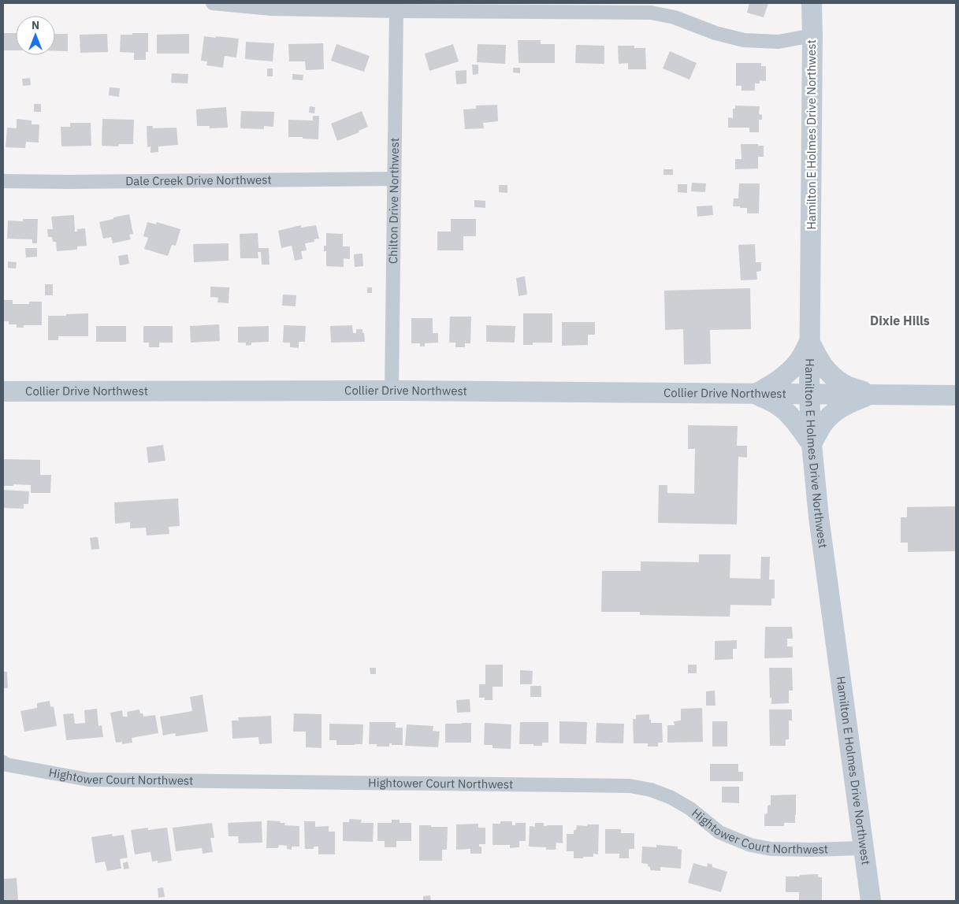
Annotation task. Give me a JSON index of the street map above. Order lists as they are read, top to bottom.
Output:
{
  "streets": {
    "main road": ["Hamilton E Holmes Drive Northwest", "Collier Drive Northwest"],
    "street": ["Dale Creek Drive Northwest", "Chilton Drive Northwest", "Hightower Court Northwest"]
  },
  "crossings": [
    ["Hamilton E Holmes Drive Northwest", "Collier Drive Northwest"],
    ["Hamilton E Holmes Drive Northwest", "Hightower Court Northwest"],
    ["Dale Creek Drive Northwest", "Chilton Drive Northwest"],
    ["Chilton Drive Northwest", "Collier Drive Northwest"]
  ],
  "districts": ["Dixie Hills"],
  "north": "top"
}
